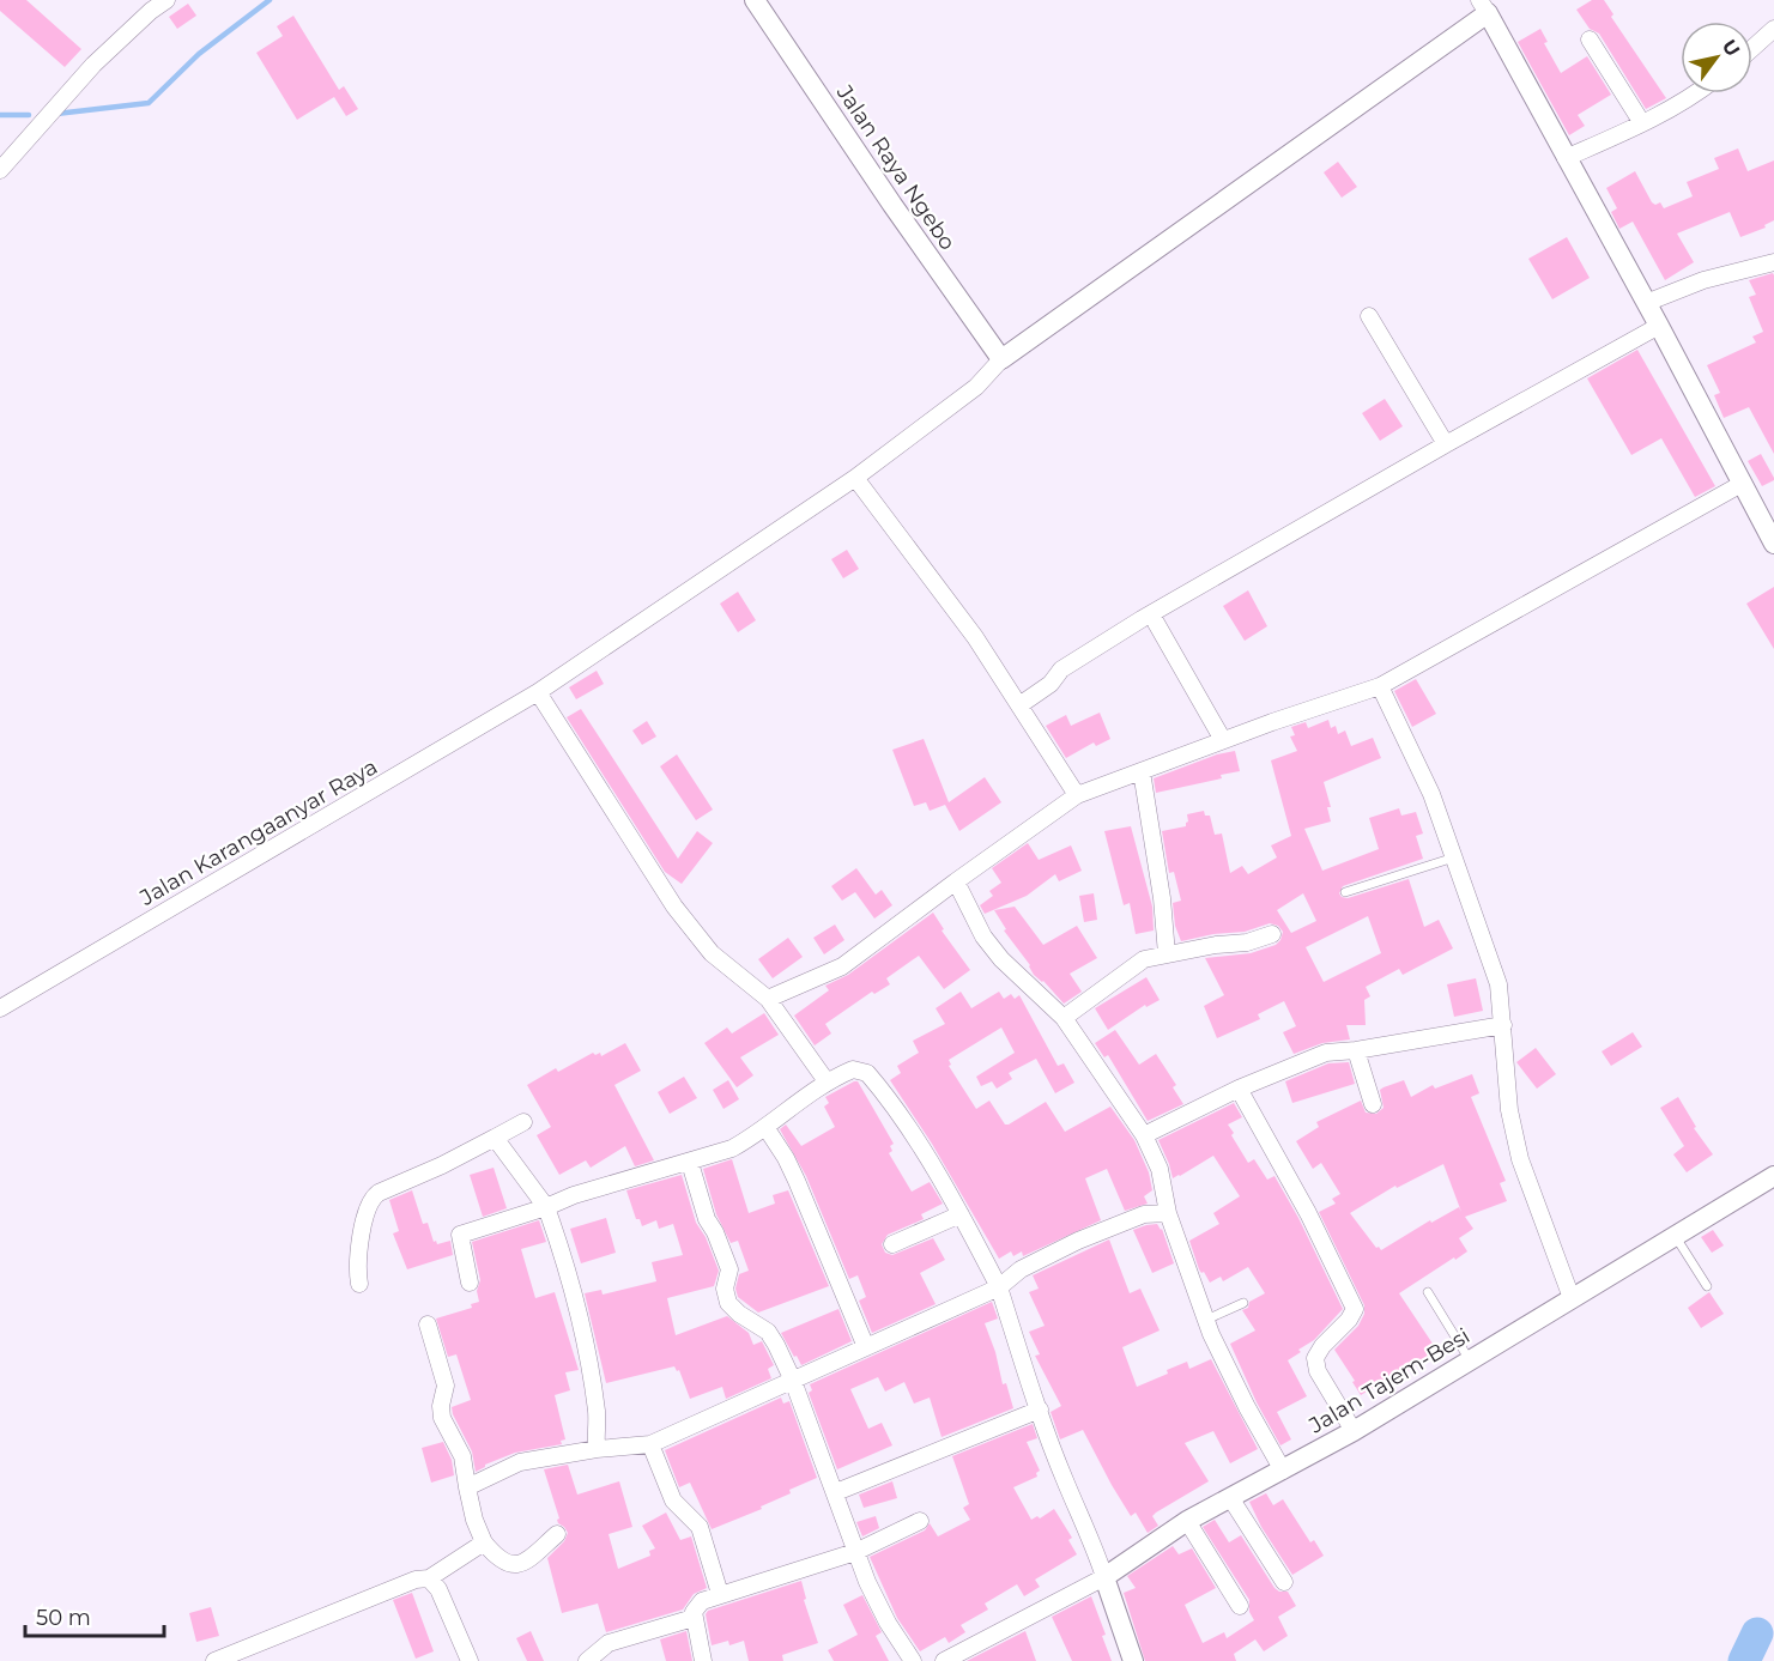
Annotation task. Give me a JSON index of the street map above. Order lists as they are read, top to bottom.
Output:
{
  "streets": {
    "street": ["Jalan Raya Ngebo", "Jalan Karangaanyar Raya", "Jalan Tajem-Besi"]
  },
  "crossings": [
    ["Jalan Raya Ngebo", "Jalan Karangaanyar Raya"]
  ],
  "scale_bar": "50 m",
  "north": "top right"
}
